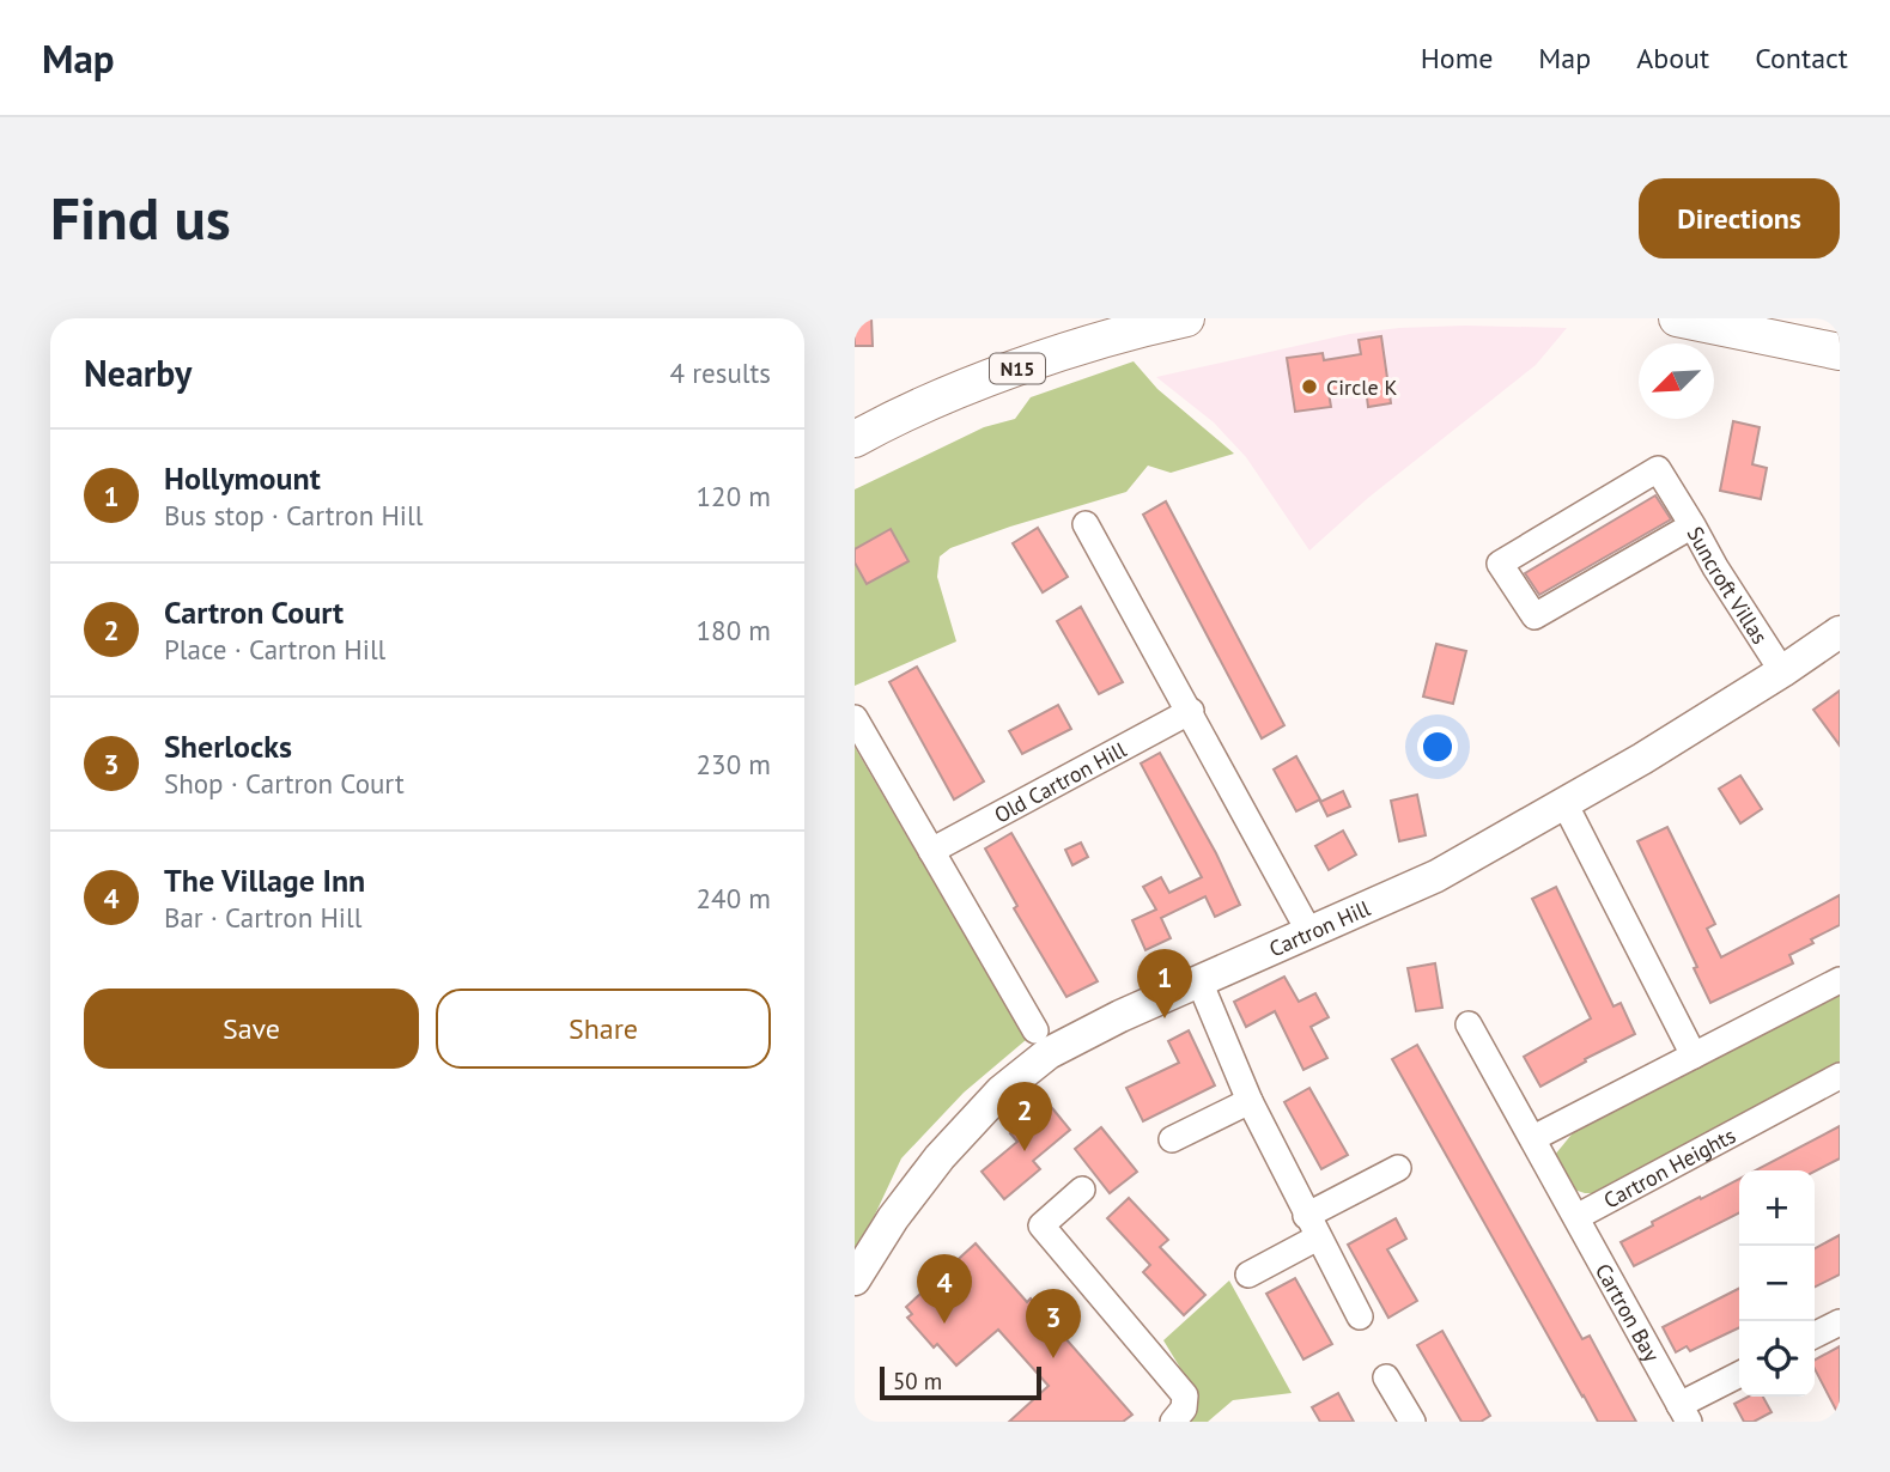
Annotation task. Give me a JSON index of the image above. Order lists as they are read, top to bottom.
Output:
{
  "streets": {
    "highway": ["N15"],
    "main road": ["Cartron Hill"],
    "street": [
      "Suncroft Villas",
      "Old Cartron Hill",
      "Cartron Heights",
      "Cartron Bay"
    ]
  },
  "crossings": [
    ["Suncroft Villas", "Cartron Hill"],
    ["Cartron Heights", "Cartron Bay"]
  ],
  "places": ["Circle K"],
  "scale_bar": "50 m",
  "north": "bottom left",
  "page": {
    "header": "Map",
    "nav": [
      "Home",
      "Map",
      "About",
      "Contact"
    ],
    "buttons": [
      "Directions",
      ["Save", "Share"]
    ],
    "title": "Find us",
    "heading": ["Nearby", "4 results"],
    "list": [
      {
        "mark": "1",
        "name": "Hollymount",
        "note": "Bus stop · Cartron Hill",
        "value": "120 m"
      },
      {
        "mark": "2",
        "name": "Cartron Court",
        "note": "Place · Cartron Hill",
        "value": "180 m"
      },
      {
        "mark": "3",
        "name": "Sherlocks",
        "note": "Shop · Cartron Court",
        "value": "230 m"
      },
      {
        "mark": "4",
        "name": "The Village Inn",
        "note": "Bar · Cartron Hill",
        "value": "240 m"
      }
    ],
    "pins": [
      "1",
      "2",
      "4",
      "3"
    ],
    "map_buttons": ["+", "−"],
    "scale": "50 m"
  }
}
